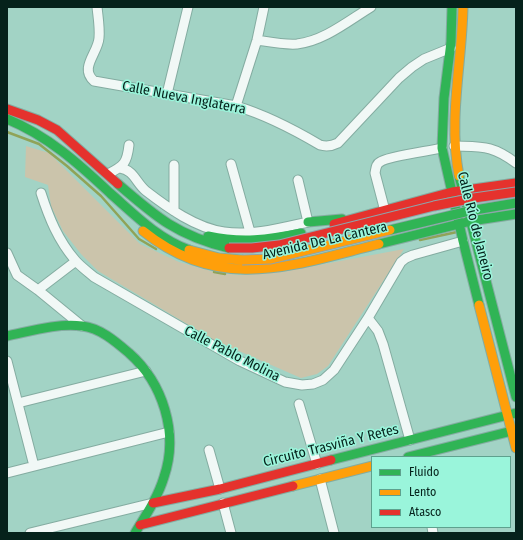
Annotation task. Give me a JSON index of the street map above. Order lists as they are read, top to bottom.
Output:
{
  "streets": {
    "street": [
      "Calle Nueva Inglaterra",
      "Calle Río de Janeiro",
      "Avenida De La Cantera",
      "Calle Pablo Molina",
      "Circuito Trasviña Y Retes"
    ]
  },
  "crossings": [
    ["Calle Nueva Inglaterra", "Calle Río de Janeiro"],
    ["Calle Río de Janeiro", "Avenida De La Cantera"],
    ["Calle Río de Janeiro", "Calle Pablo Molina"],
    ["Calle Río de Janeiro", "Circuito Trasviña Y Retes"]
  ],
  "legend": ["Fluido", "Lento", "Atasco"]
}
